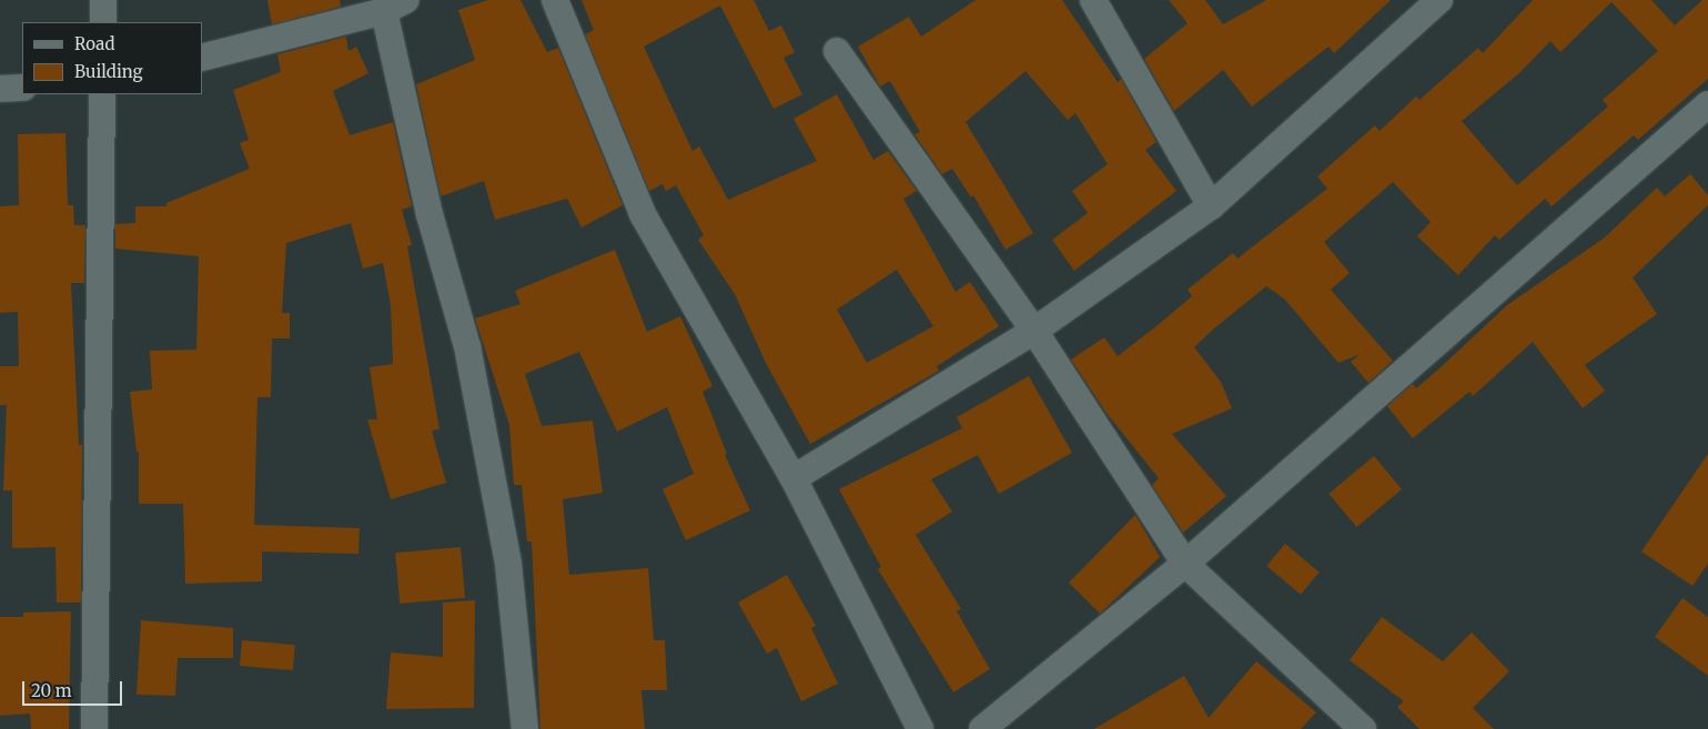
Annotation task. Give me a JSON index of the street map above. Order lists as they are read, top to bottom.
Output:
{
  "legend": ["Road", "Building"],
  "scale_bar": "20 m"
}
